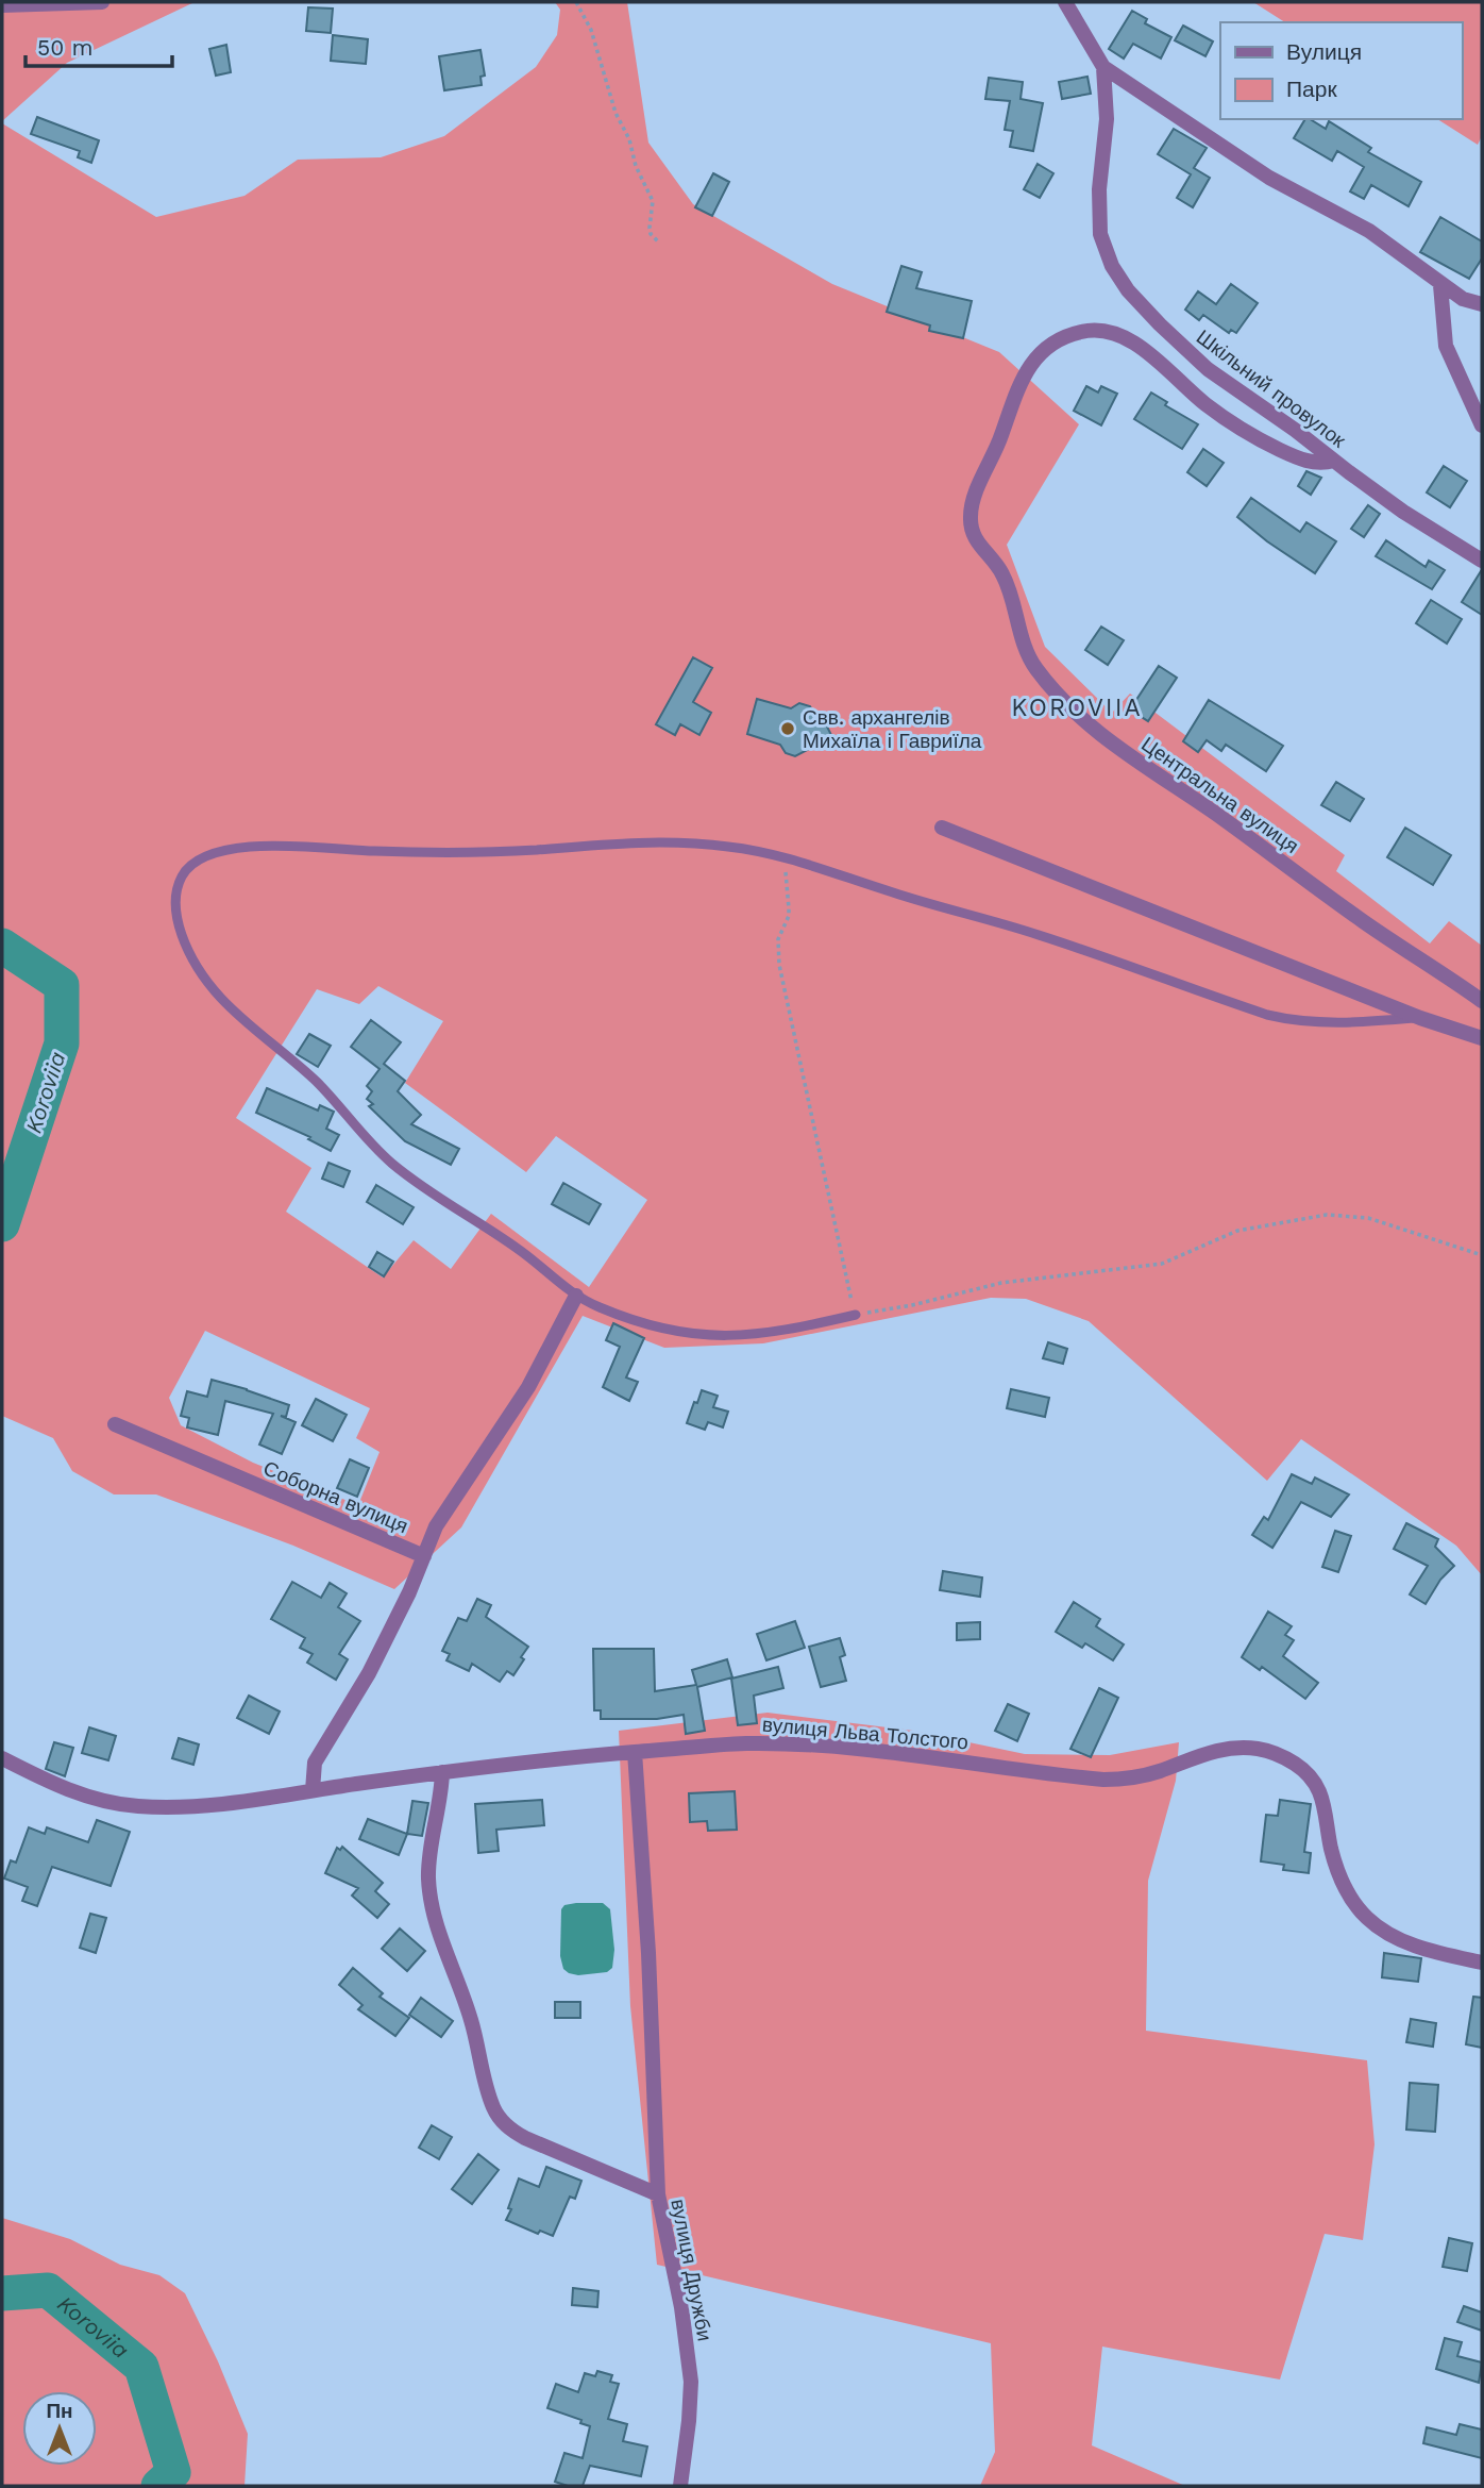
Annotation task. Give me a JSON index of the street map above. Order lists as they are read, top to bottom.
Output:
{
  "streets": {
    "street": [
      "Шкільний провулок",
      "Центральна вулиця",
      "Соборна вулиця",
      "вулиця Льва Толстого",
      "вулиця Дружби"
    ]
  },
  "crossings": [
    ["Шкільний провулок", "Центральна вулиця"],
    ["Соборна вулиця", "вулиця Льва Толстого"],
    ["вулиця Льва Толстого", "вулиця Дружби"]
  ],
  "districts": ["KOROVIIA"],
  "water": ["Koroviia"],
  "places": ["Свв. архангелів Михаїла і Гавриїла"],
  "legend": ["Вулиця", "Парк"],
  "scale_bar": "50 m",
  "north": "top"
}
